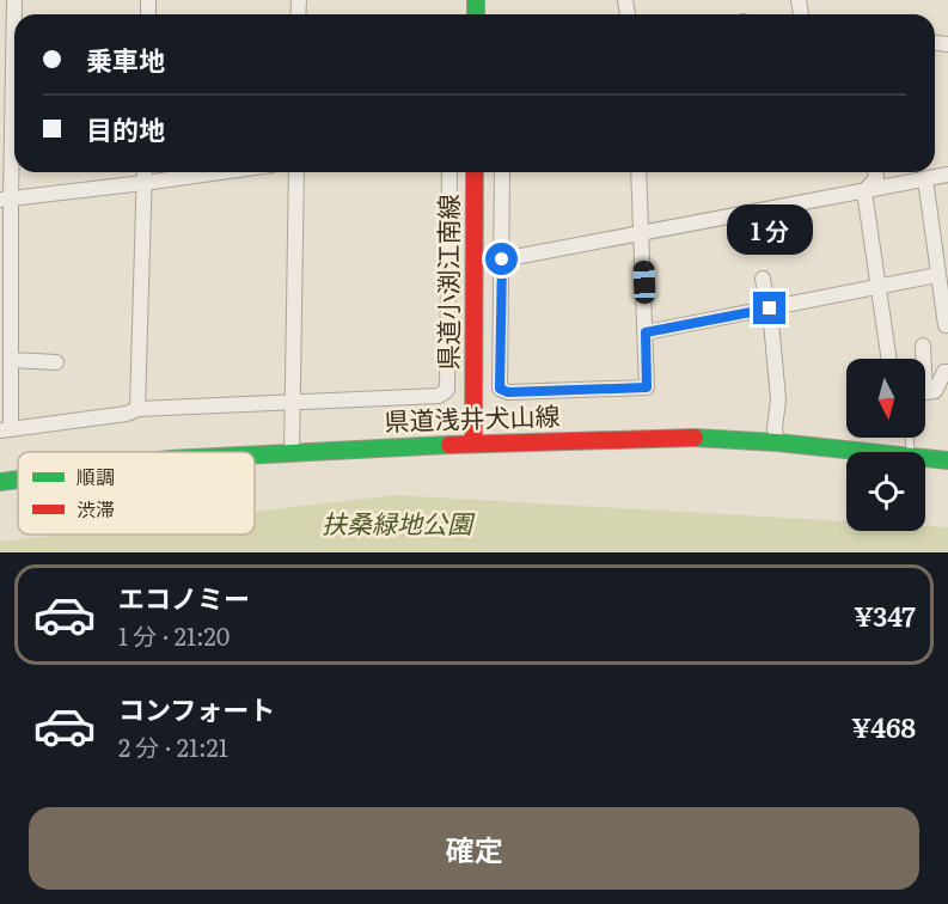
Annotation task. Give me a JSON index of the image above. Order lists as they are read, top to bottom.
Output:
{
  "streets": {
    "main road": ["県道小渕江南線", "県道浅井犬山線"]
  },
  "crossings": [
    ["県道小渕江南線", "県道浅井犬山線"]
  ],
  "parks": ["扶桑緑地公園"],
  "legend": ["順調", "渋滞"],
  "north": "bottom",
  "page": {
    "banner": ["乗車地", "目的地"],
    "bubble": "1 分",
    "list": [
      {
        "name": "エコノミー",
        "note": "1 分 · 21:20",
        "value": "¥347"
      },
      {
        "name": "コンフォート",
        "note": "2 分 · 21:21",
        "value": "¥468"
      }
    ],
    "buttons": "確定"
  }
}
